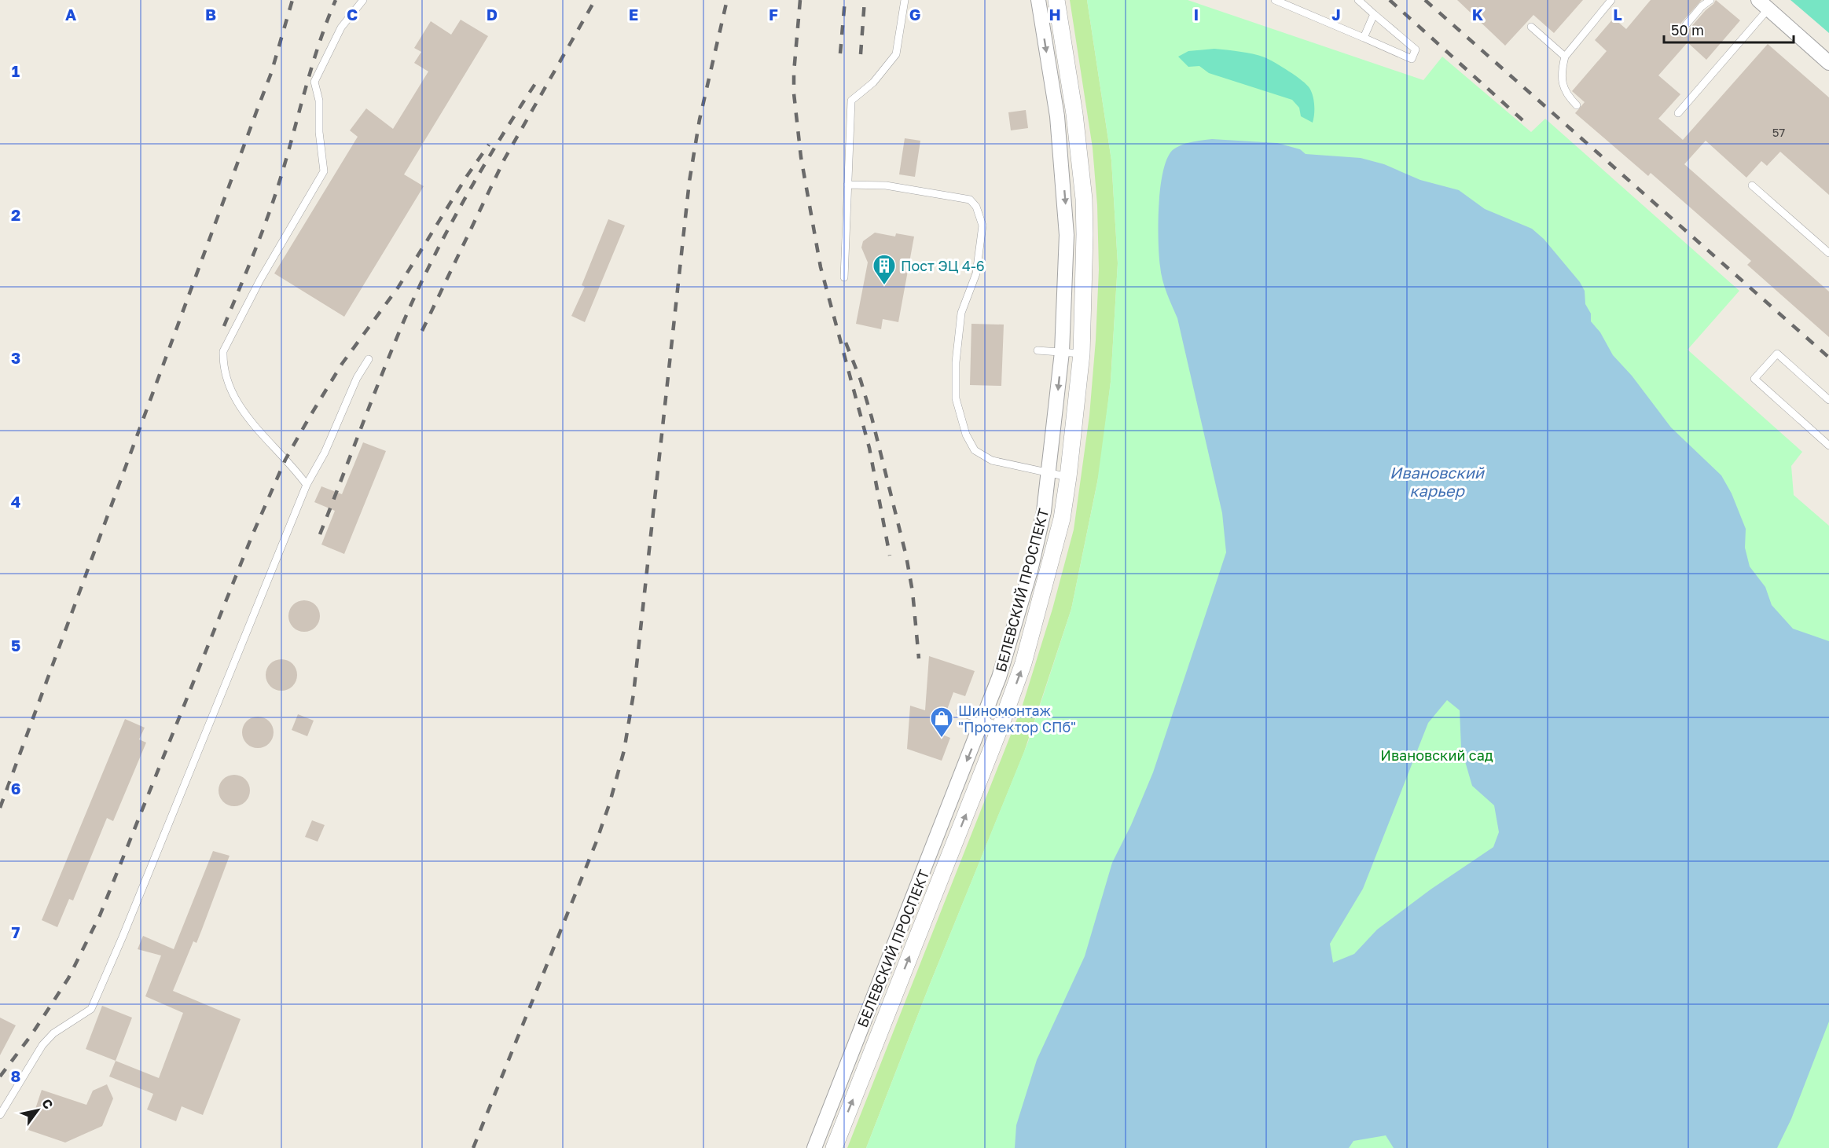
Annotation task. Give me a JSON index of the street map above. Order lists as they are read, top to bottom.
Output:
{
  "streets": {
    "street": ["БЕЛЕВСКИЙ ПРОСПЕКТ"]
  },
  "water": ["Ивановский карьер"],
  "parks": ["Ивановский сад"],
  "places": {
    "building": ["Пост ЭЦ 4-6"],
    "shop": ["Шиномонтаж \"Протектор СПб\""]
  },
  "house_numbers": ["57"],
  "scale_bar": "50 m",
  "north": "top right",
  "grid": {
    "columns": [
      "A",
      "B",
      "C",
      "D",
      "E",
      "F",
      "G",
      "H",
      "I",
      "J",
      "K",
      "L"
    ],
    "rows": [
      "1",
      "2",
      "3",
      "4",
      "5",
      "6",
      "7",
      "8"
    ]
  }
}
